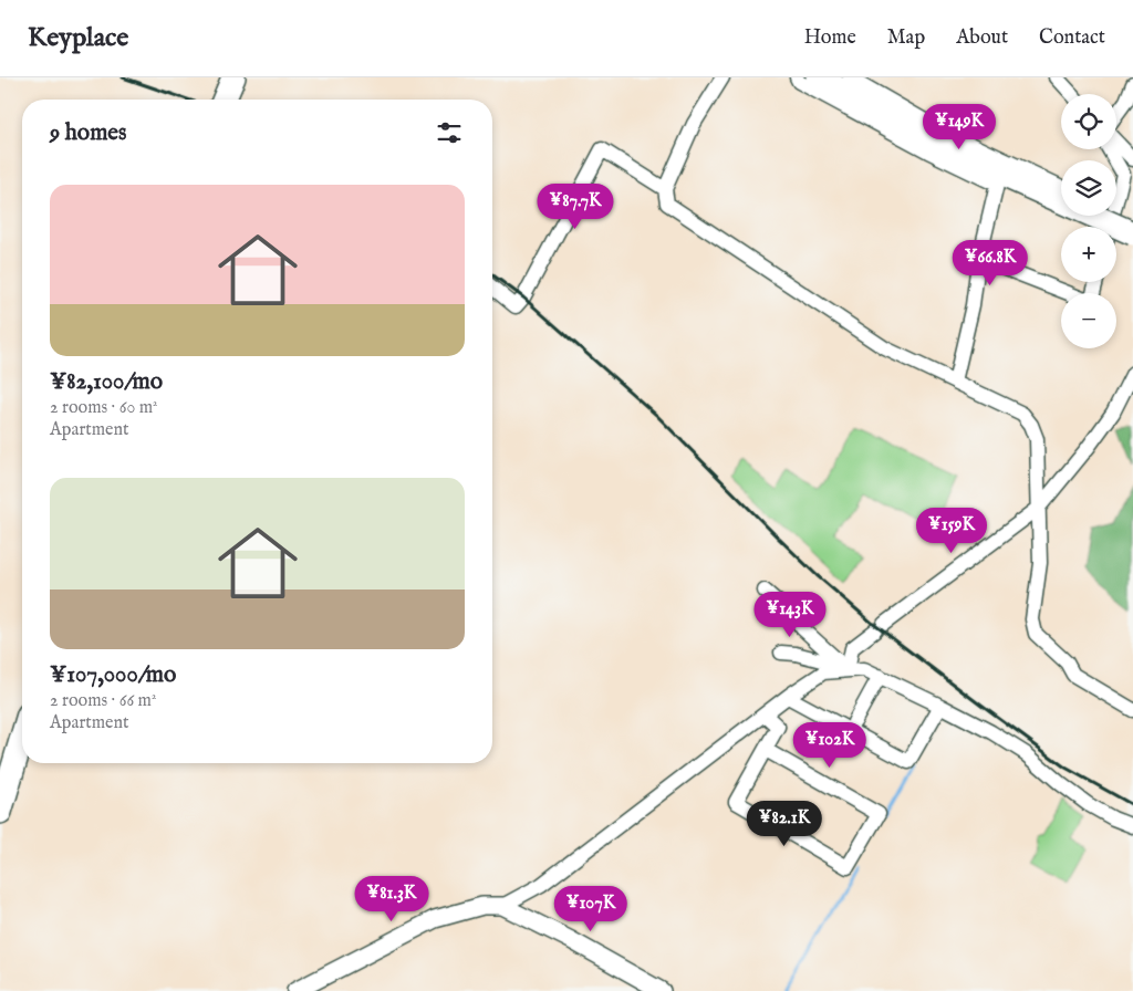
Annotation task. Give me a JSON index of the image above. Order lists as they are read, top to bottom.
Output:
{
  "page": {
    "header": "Keyplace",
    "nav": [
      "Home",
      "Map",
      "About",
      "Contact"
    ],
    "map_buttons": ["+", "−"],
    "heading": "9 homes",
    "price": [
      "¥149K",
      "¥87.7K",
      "¥66.8K",
      "¥159K",
      "¥143K",
      "¥102K",
      "¥82.1K",
      "¥81.3K",
      "¥107K"
    ],
    "list": [
      {
        "name": "¥82,100/mo",
        "note": "2 rooms · 60 m² · Apartment"
      },
      {
        "name": "¥107,000/mo",
        "note": "2 rooms · 66 m² · Apartment"
      }
    ]
  }
}
